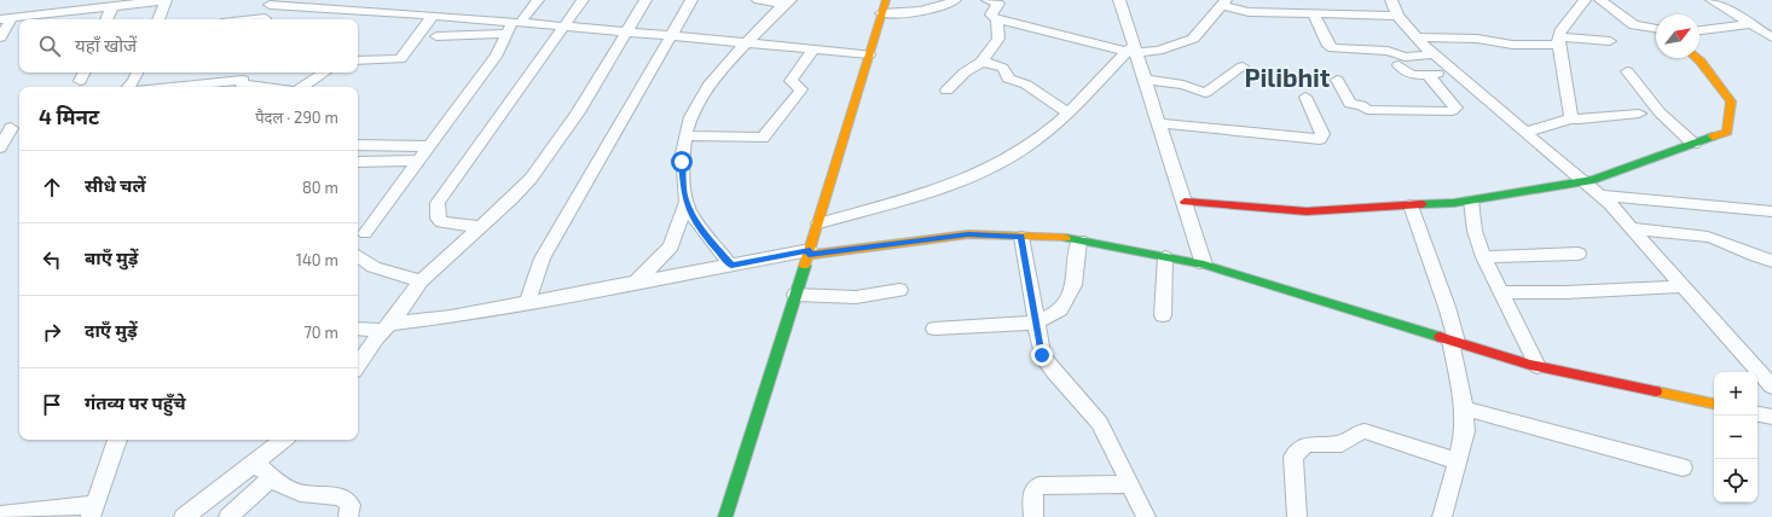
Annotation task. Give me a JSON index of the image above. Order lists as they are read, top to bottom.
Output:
{
  "districts": ["Pilibhit"],
  "north": "top right",
  "page": {
    "search": "यहाँ खोजें",
    "heading": ["4 मिनट", "पैदल · 290 m"],
    "list": [
      ["सीधे चलें", "80 m"],
      ["बाएँ मुड़ें", "140 m"],
      ["दाएँ मुड़ें", "70 m"],
      "गंतव्य पर पहुँचे"
    ],
    "map_buttons": ["+", "−"]
  }
}
